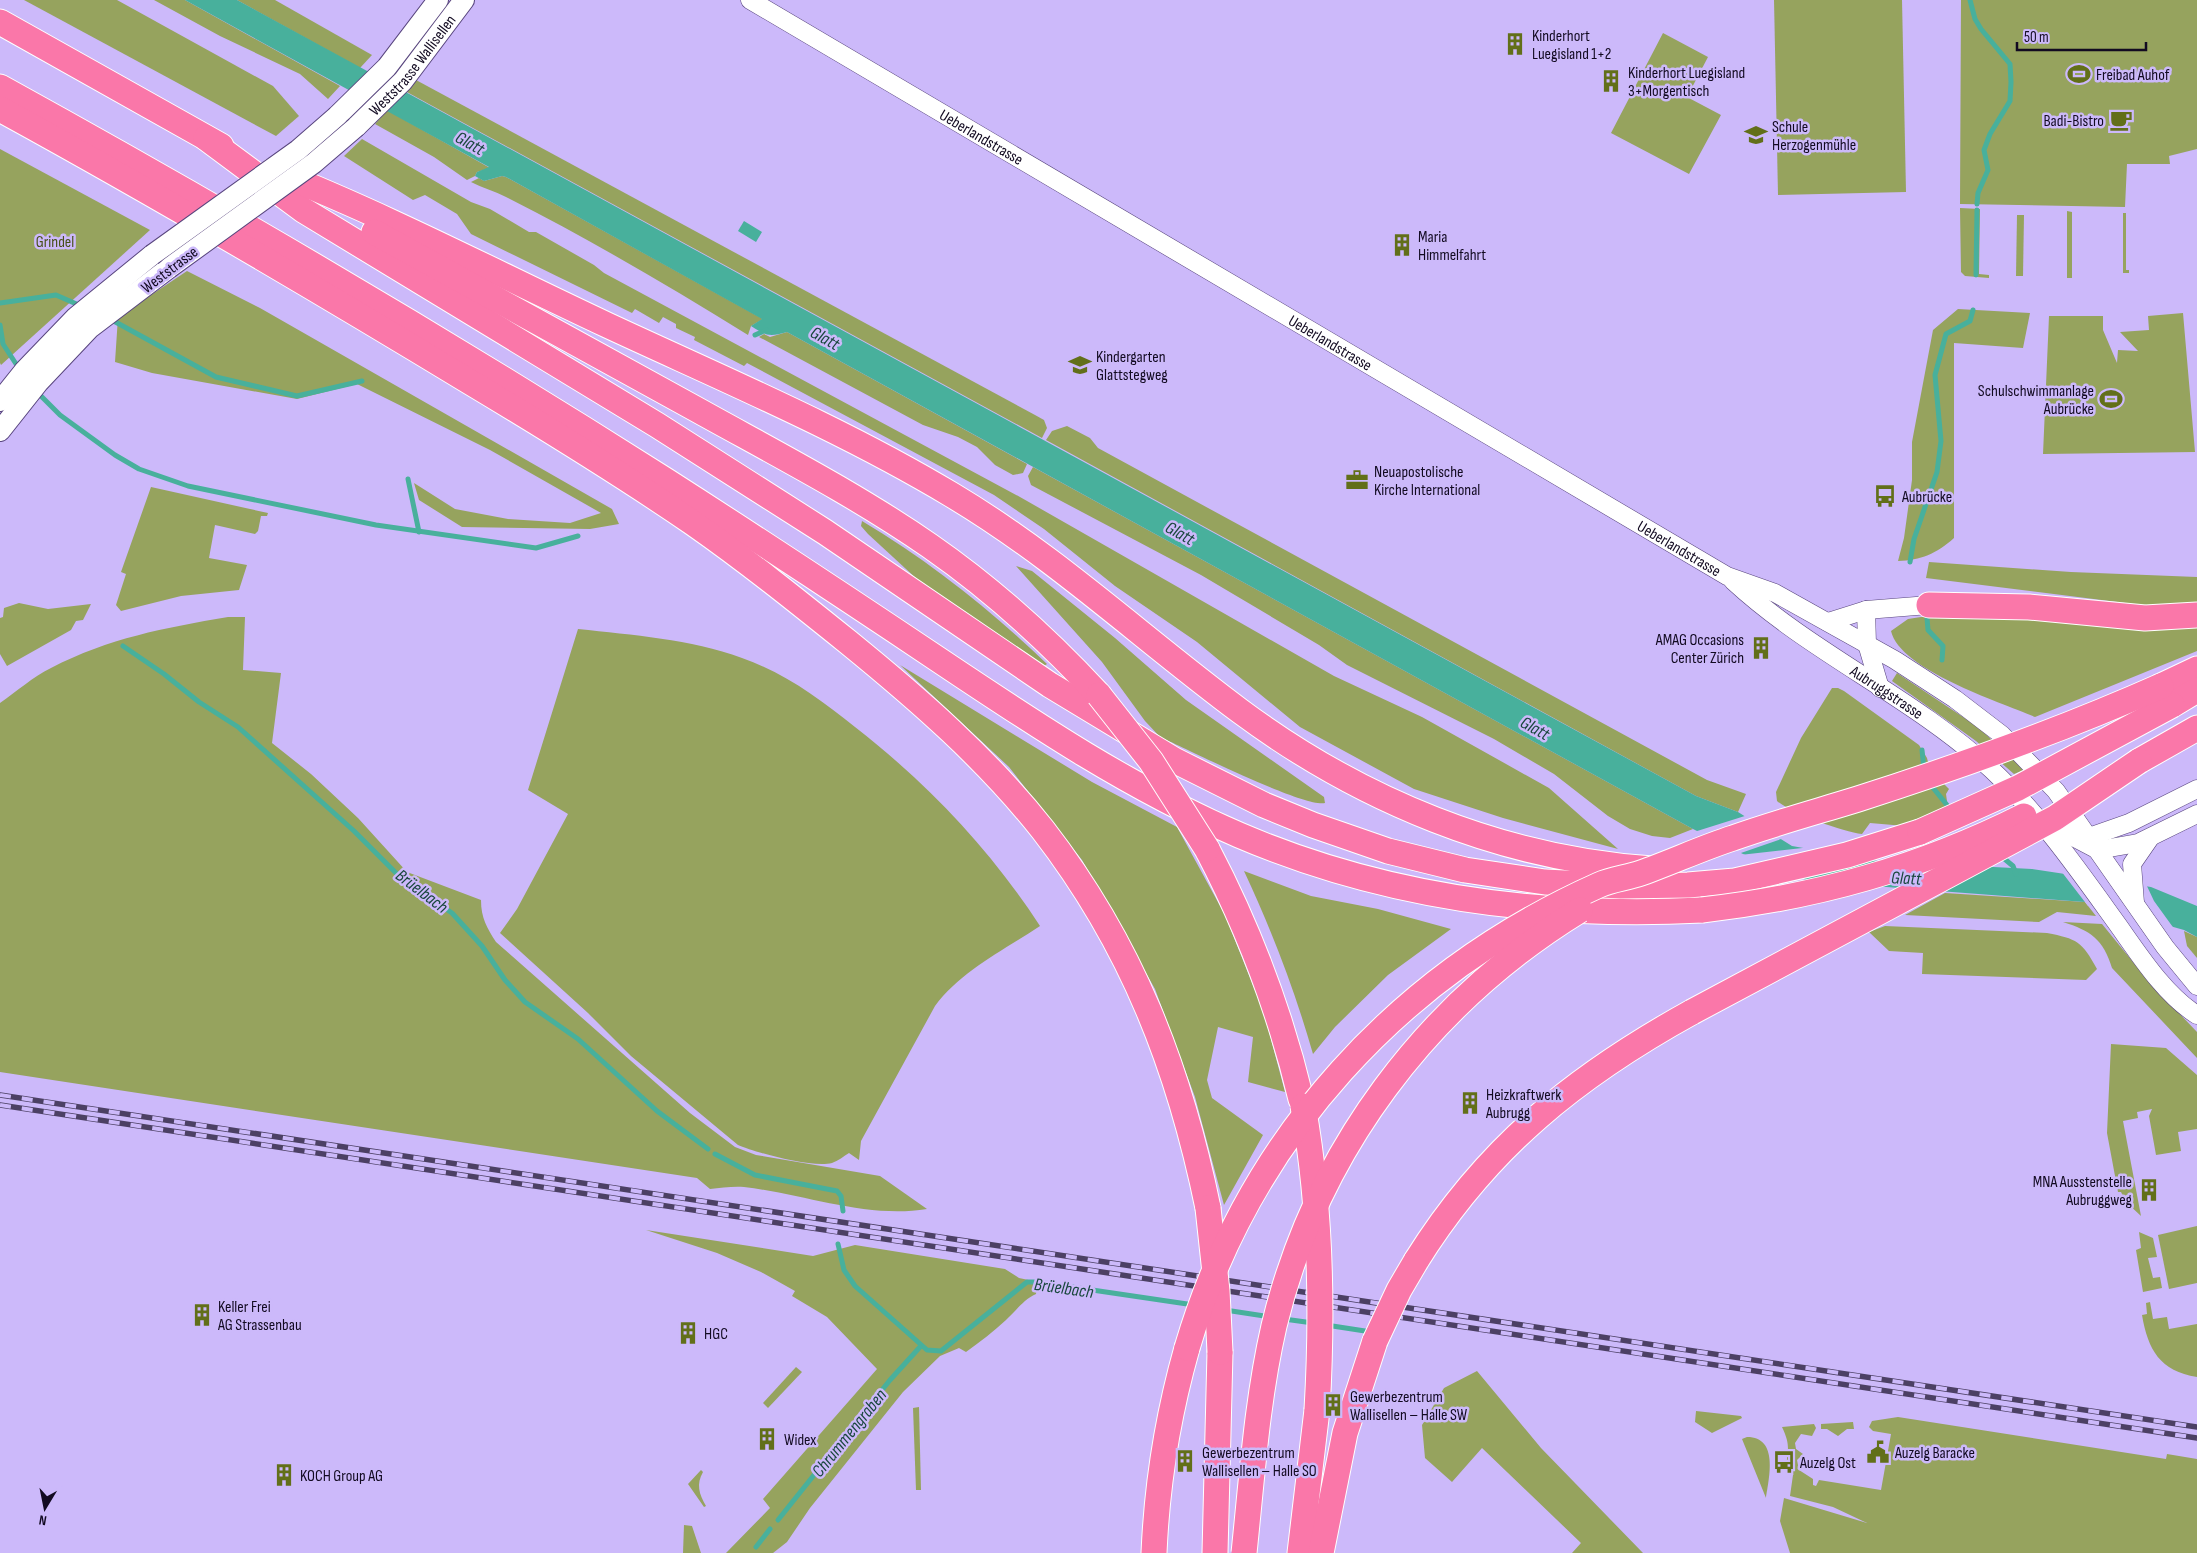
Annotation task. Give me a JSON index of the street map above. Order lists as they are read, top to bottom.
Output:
{
  "streets": {
    "main road": ["Weststrasse Wallisellen", "Weststrasse"],
    "street": ["Ueberlandstrasse", "Aubruggstrasse"]
  },
  "crossings": [
    ["Weststrasse Wallisellen", "Weststrasse"],
    ["Ueberlandstrasse", "Aubruggstrasse"]
  ],
  "water": ["Glatt", "Brüelbach", "Chrummengraben"],
  "parks": ["Grindel"],
  "places": {
    "building": [
      "Kinderhort Luegisland 1+2",
      "Kinderhort Luegisland 3+Morgentisch",
      "Maria Himmelfahrt",
      "AMAG Occasions Center Zürich",
      "Heizkraftwerk Aubrugg",
      "MNA Ausstenstelle Aubruggweg",
      "Keller Frei AG Strassenbau",
      "HGC",
      "Gewerbezentrum Wallisellen – Halle SW",
      "Widex",
      "Gewerbezentrum Wallisellen – Halle SO",
      "KOCH Group AG"
    ],
    "sports": ["Freibad Auhof", "Schulschwimmanlage Aubrücke"],
    "cafe": ["Badi-Bistro"],
    "school or university": ["Schule Herzogenmühle", "Kindergarten Glattstegweg"],
    "office": ["Neuapostolische Kirche International"],
    "bus stop": ["Aubrücke", "Auzelg Ost"],
    "public building": ["Auzelg Baracke"]
  },
  "scale_bar": "50 m",
  "north": "bottom"
}
